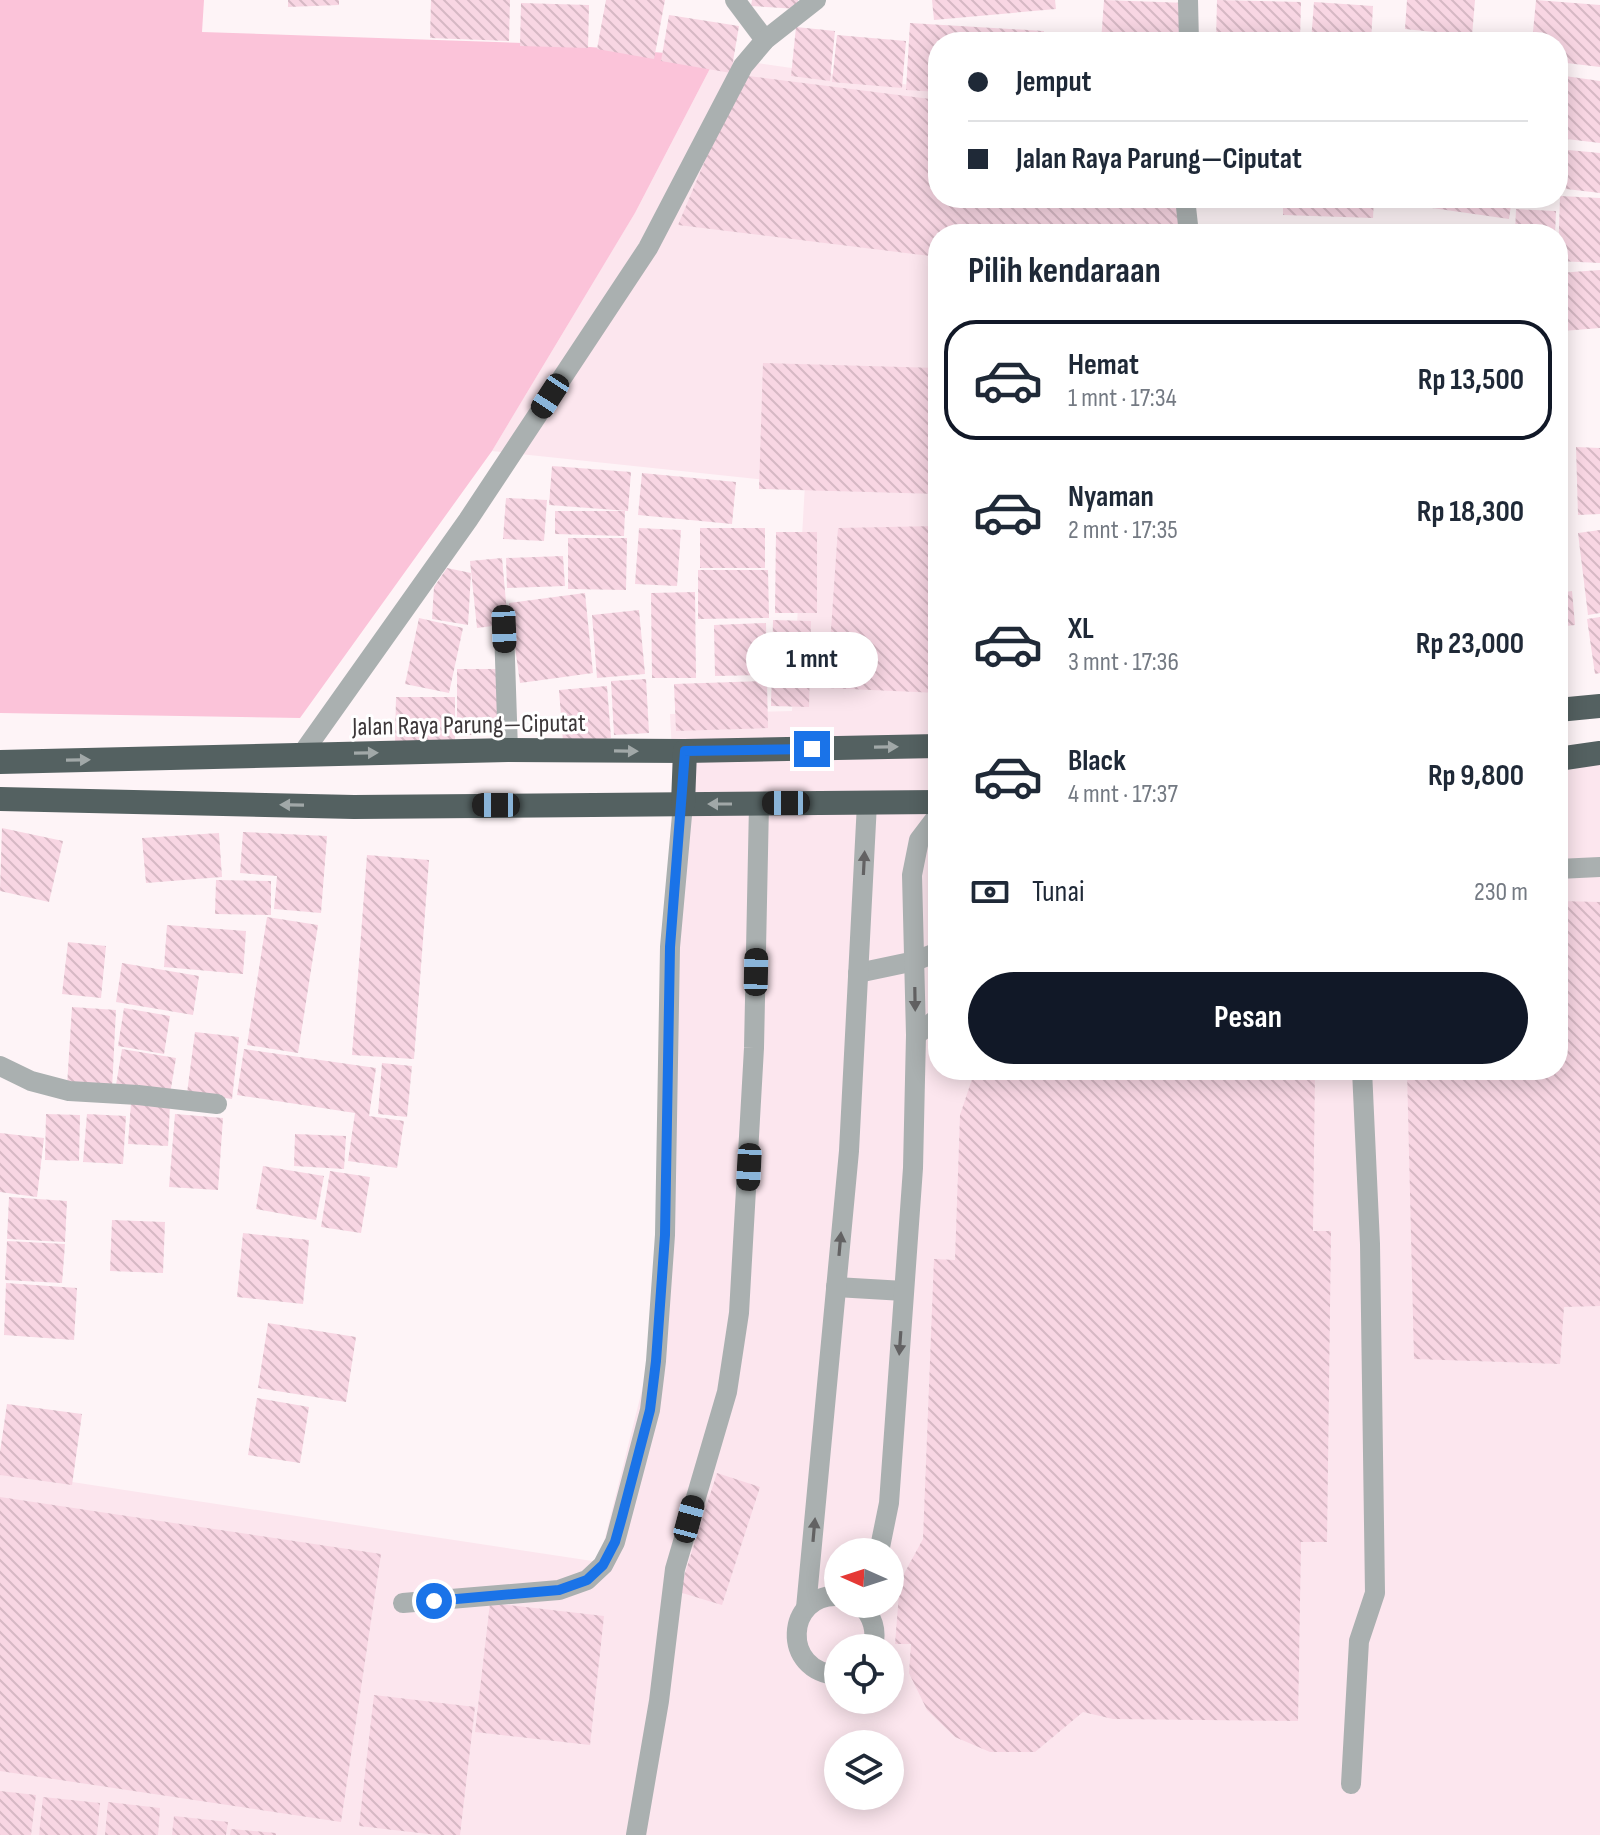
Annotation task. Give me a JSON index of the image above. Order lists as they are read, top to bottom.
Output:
{
  "streets": {
    "highway": ["Jalan Raya Parung—Ciputat"]
  },
  "north": "left",
  "page": {
    "banner": ["Jemput", "Jalan Raya Parung—Ciputat"],
    "heading": "Pilih kendaraan",
    "list": [
      {
        "name": "Hemat",
        "note": "1 mnt · 17:34",
        "value": "Rp 13,500"
      },
      {
        "name": "Nyaman",
        "note": "2 mnt · 17:35",
        "value": "Rp 18,300"
      },
      {
        "name": "XL",
        "note": "3 mnt · 17:36",
        "value": "Rp 23,000"
      },
      {
        "name": "Black",
        "note": "4 mnt · 17:37",
        "value": "Rp 9,800"
      }
    ],
    "bubble": "1 mnt",
    "pay": ["Tunai", "230 m"],
    "buttons": "Pesan"
  }
}
